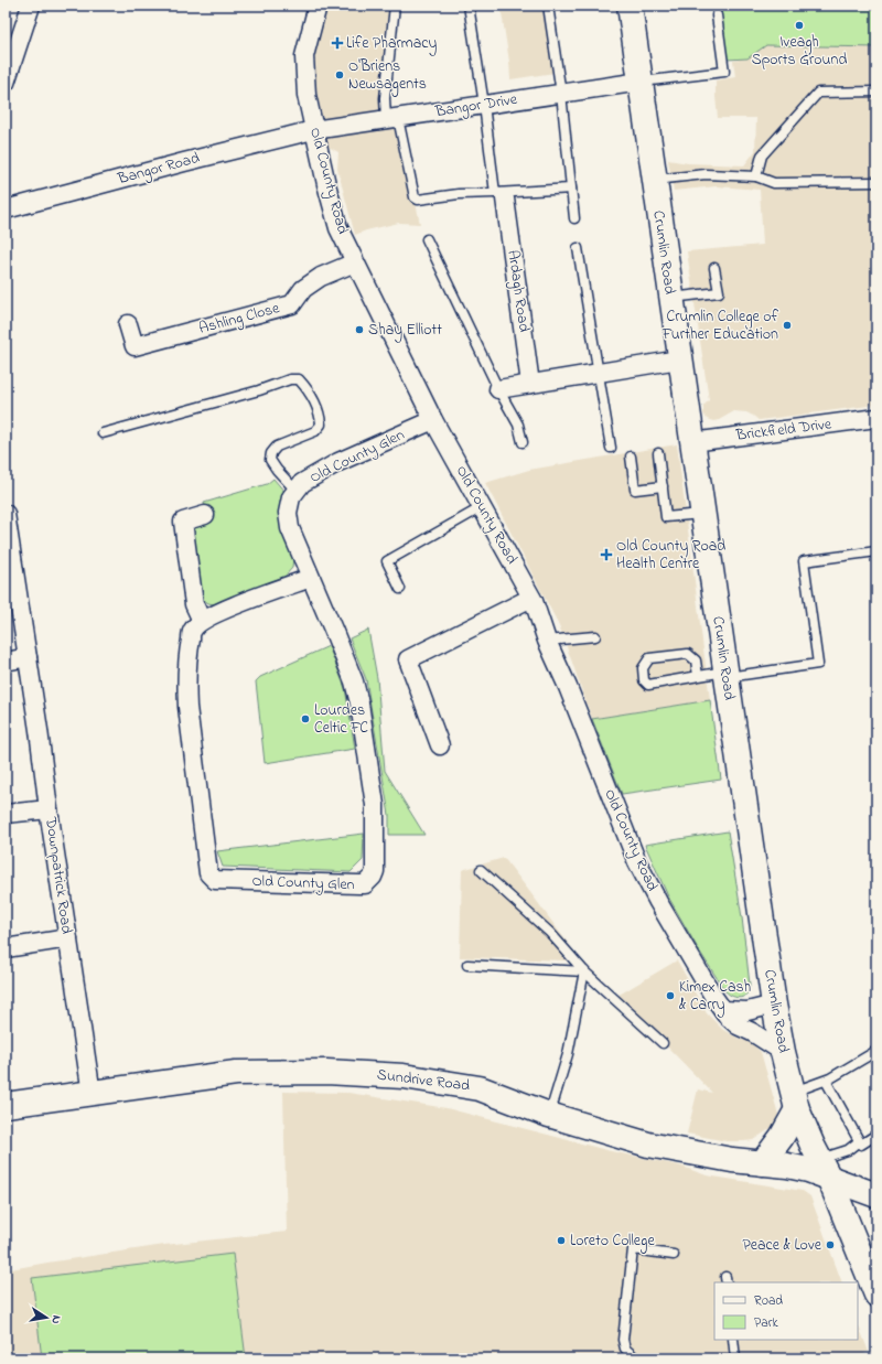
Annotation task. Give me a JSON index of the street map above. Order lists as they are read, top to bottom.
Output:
{
  "streets": {
    "main road": ["Crumlin Road", "Sundrive Road"],
    "street": [
      "Bangor Drive",
      "Bangor Road",
      "Old County Road",
      "Ardagh Road",
      "Ashling Close",
      "Brickfield Drive",
      "Old County Glen",
      "Downpatrick Road"
    ]
  },
  "crossings": [
    ["Bangor Drive", "Bangor Road"],
    ["Bangor Drive", "Old County Road"],
    ["Bangor Drive", "Crumlin Road"],
    ["Bangor Road", "Old County Road"],
    ["Old County Road", "Crumlin Road"],
    ["Old County Road", "Ashling Close"],
    ["Old County Road", "Old County Glen"],
    ["Crumlin Road", "Brickfield Drive"],
    ["Crumlin Road", "Sundrive Road"],
    ["Downpatrick Road", "Sundrive Road"]
  ],
  "places": {
    "other": [
      "Iveagh Sports Ground",
      "O'Briens Newsagents",
      "Crumlin College of Further Education",
      "Shay Elliott",
      "Lourdes Celtic FC",
      "Kimex Cash & Carry",
      "Loreto College",
      "Peace & Love"
    ],
    "health": ["Life Pharmacy", "Old County Road Health Centre"]
  },
  "legend": ["Road", "Park"],
  "north": "right"
}
